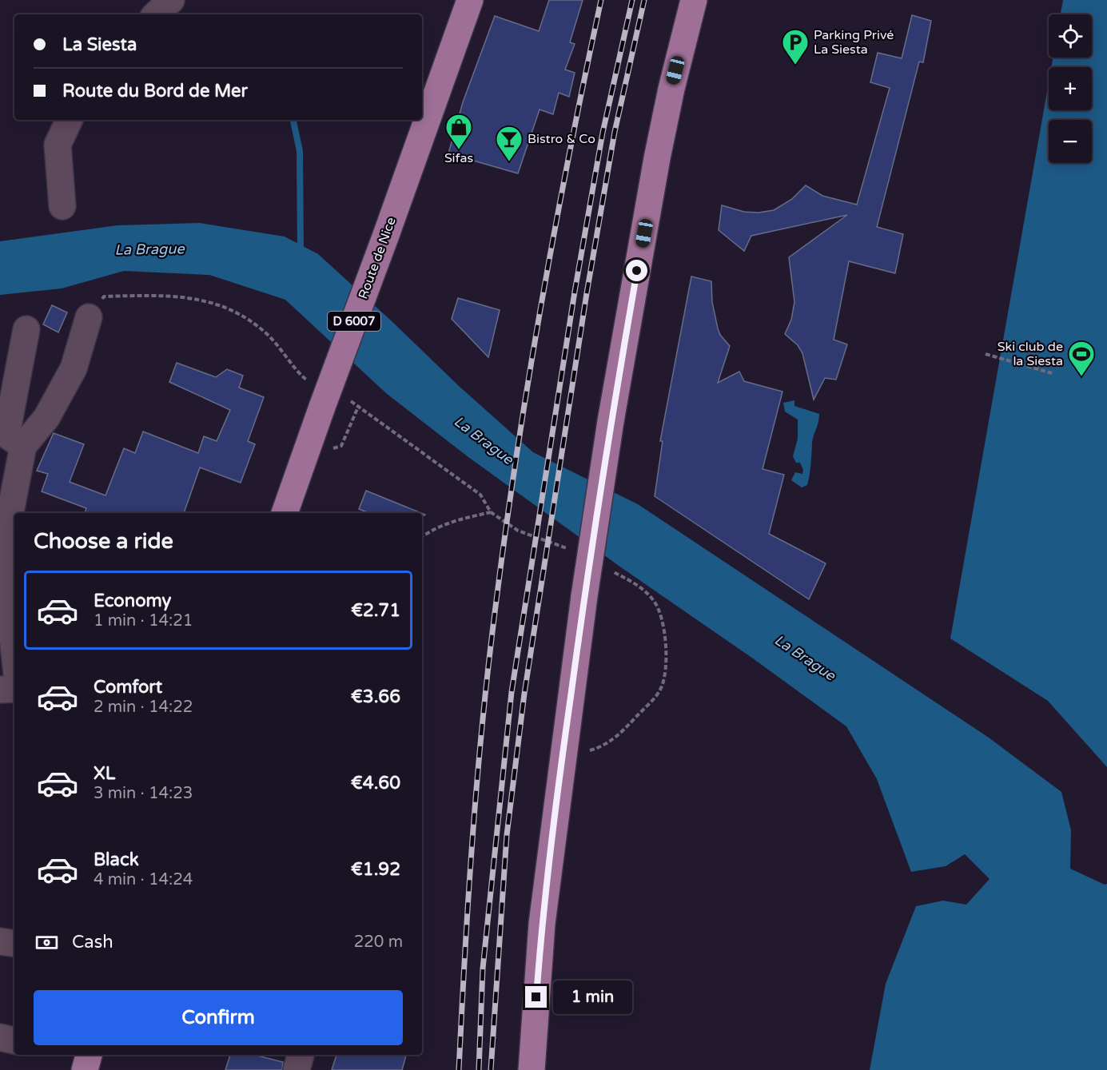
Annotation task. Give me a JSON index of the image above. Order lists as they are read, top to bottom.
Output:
{
  "streets": {
    "main road": ["Route de Nice", "D 6007"]
  },
  "water": ["La Brague"],
  "places": {
    "parking": ["Parking Privé La Siesta"],
    "shop": ["Sifas"],
    "bar": ["Bistro & Co"],
    "sports": ["Ski club de la Siesta"]
  },
  "page": {
    "map_buttons": ["+", "−"],
    "banner": ["La Siesta", "Route du Bord de Mer"],
    "heading": "Choose a ride",
    "list": [
      {
        "name": "Economy",
        "note": "1 min · 14:21",
        "value": "€2.71"
      },
      {
        "name": "Comfort",
        "note": "2 min · 14:22",
        "value": "€3.66"
      },
      {
        "name": "XL",
        "note": "3 min · 14:23",
        "value": "€4.60"
      },
      {
        "name": "Black",
        "note": "4 min · 14:24",
        "value": "€1.92"
      }
    ],
    "pay": ["Cash", "220 m"],
    "bubble": "1 min",
    "buttons": "Confirm"
  }
}
